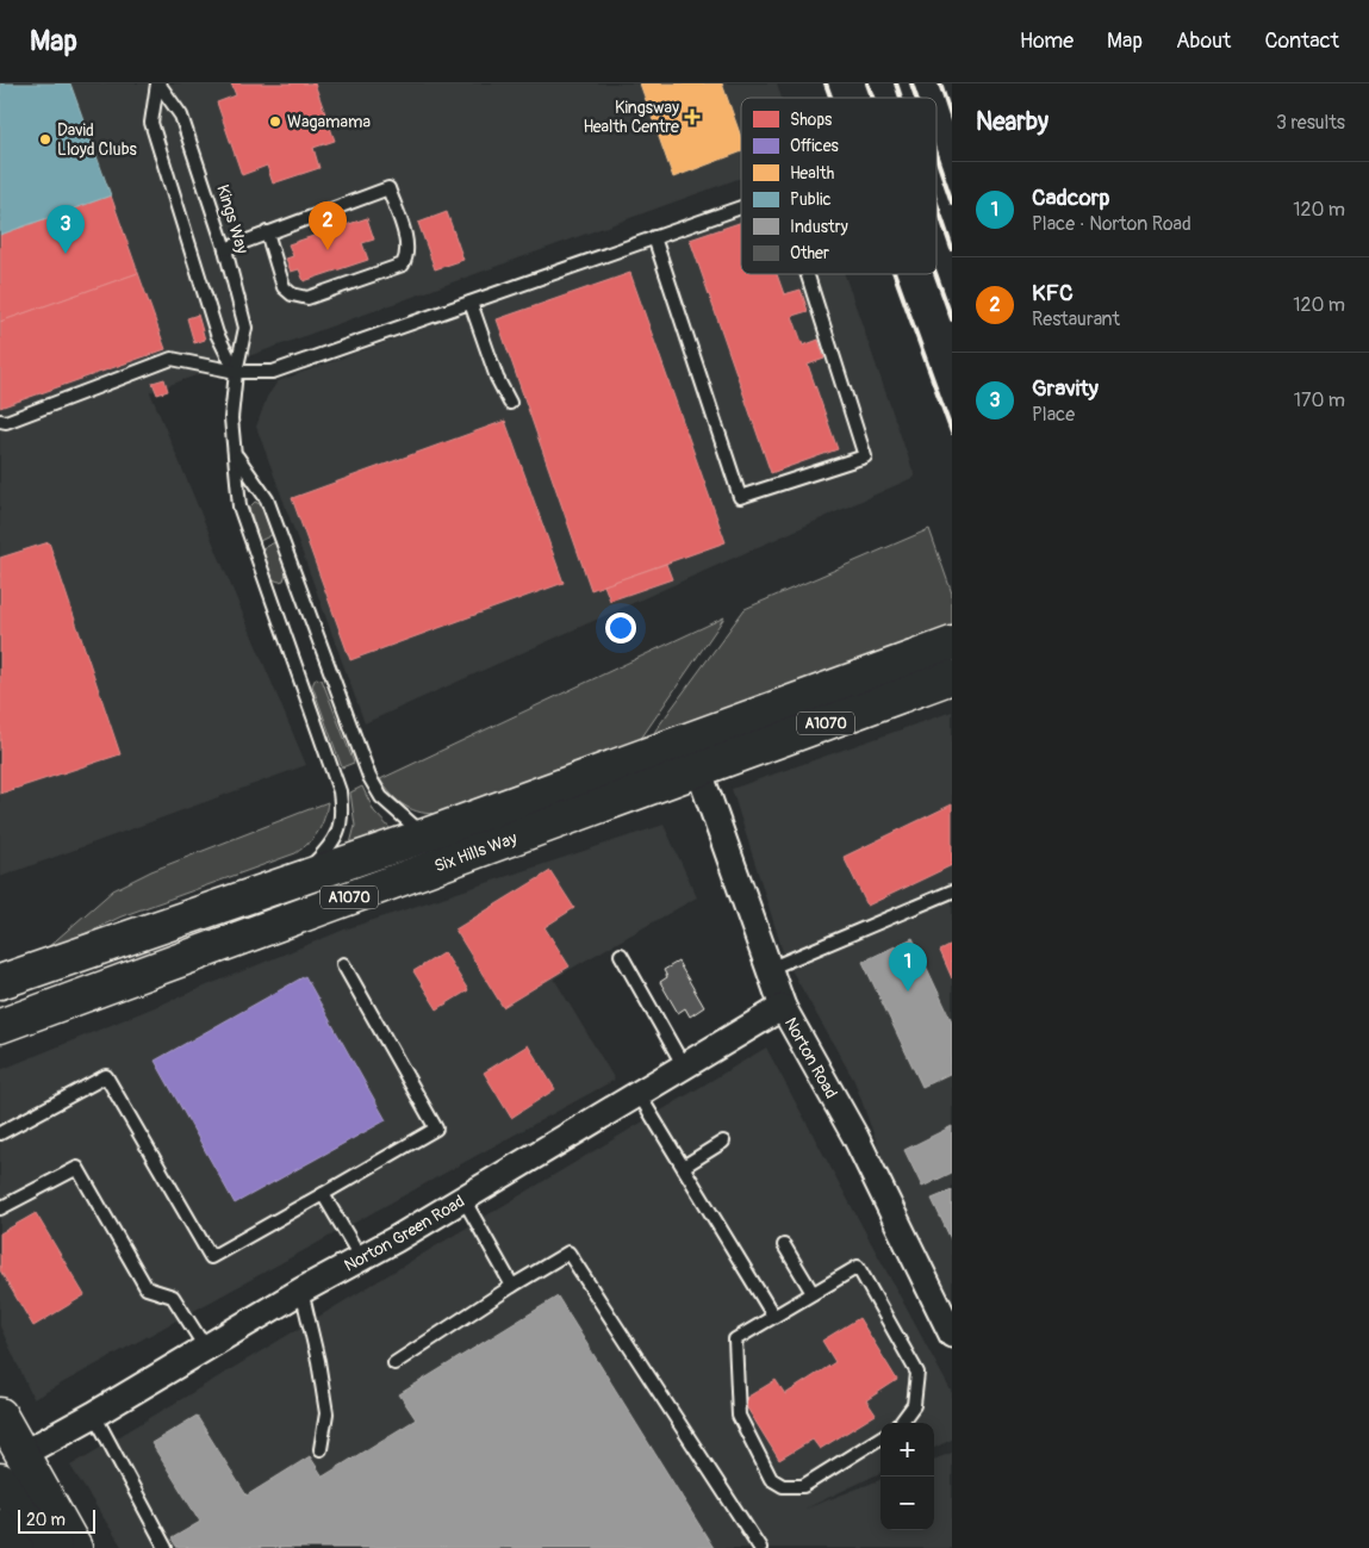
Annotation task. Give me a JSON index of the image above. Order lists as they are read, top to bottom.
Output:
{
  "streets": {
    "main road": ["A1070", "Six Hills Way"],
    "street": ["Norton Road", "Norton Green Road"],
    "lane": ["Kings Way"]
  },
  "crossings": [
    ["Kings Way", "Six Hills Way"],
    ["Six Hills Way", "Norton Road"],
    ["Norton Road", "Norton Green Road"]
  ],
  "places": {
    "health": ["Kingsway Health Centre"],
    "other": ["Wagamama", "David Lloyd Clubs"]
  },
  "legend": [
    "Shops",
    "Offices",
    "Health",
    "Public",
    "Industry",
    "Other"
  ],
  "scale_bar": "20 m",
  "page": {
    "header": "Map",
    "nav": [
      "Home",
      "Map",
      "About",
      "Contact"
    ],
    "heading": ["Nearby", "3 results"],
    "list": [
      {
        "mark": "1",
        "name": "Cadcorp",
        "note": "Place · Norton Road",
        "value": "120 m"
      },
      {
        "mark": "2",
        "name": "KFC",
        "note": "Restaurant",
        "value": "120 m"
      },
      {
        "mark": "3",
        "name": "Gravity",
        "note": "Place",
        "value": "170 m"
      }
    ],
    "pins": ["2", "3", "1"],
    "map_buttons": ["+", "−"],
    "scale": "20 m"
  }
}
